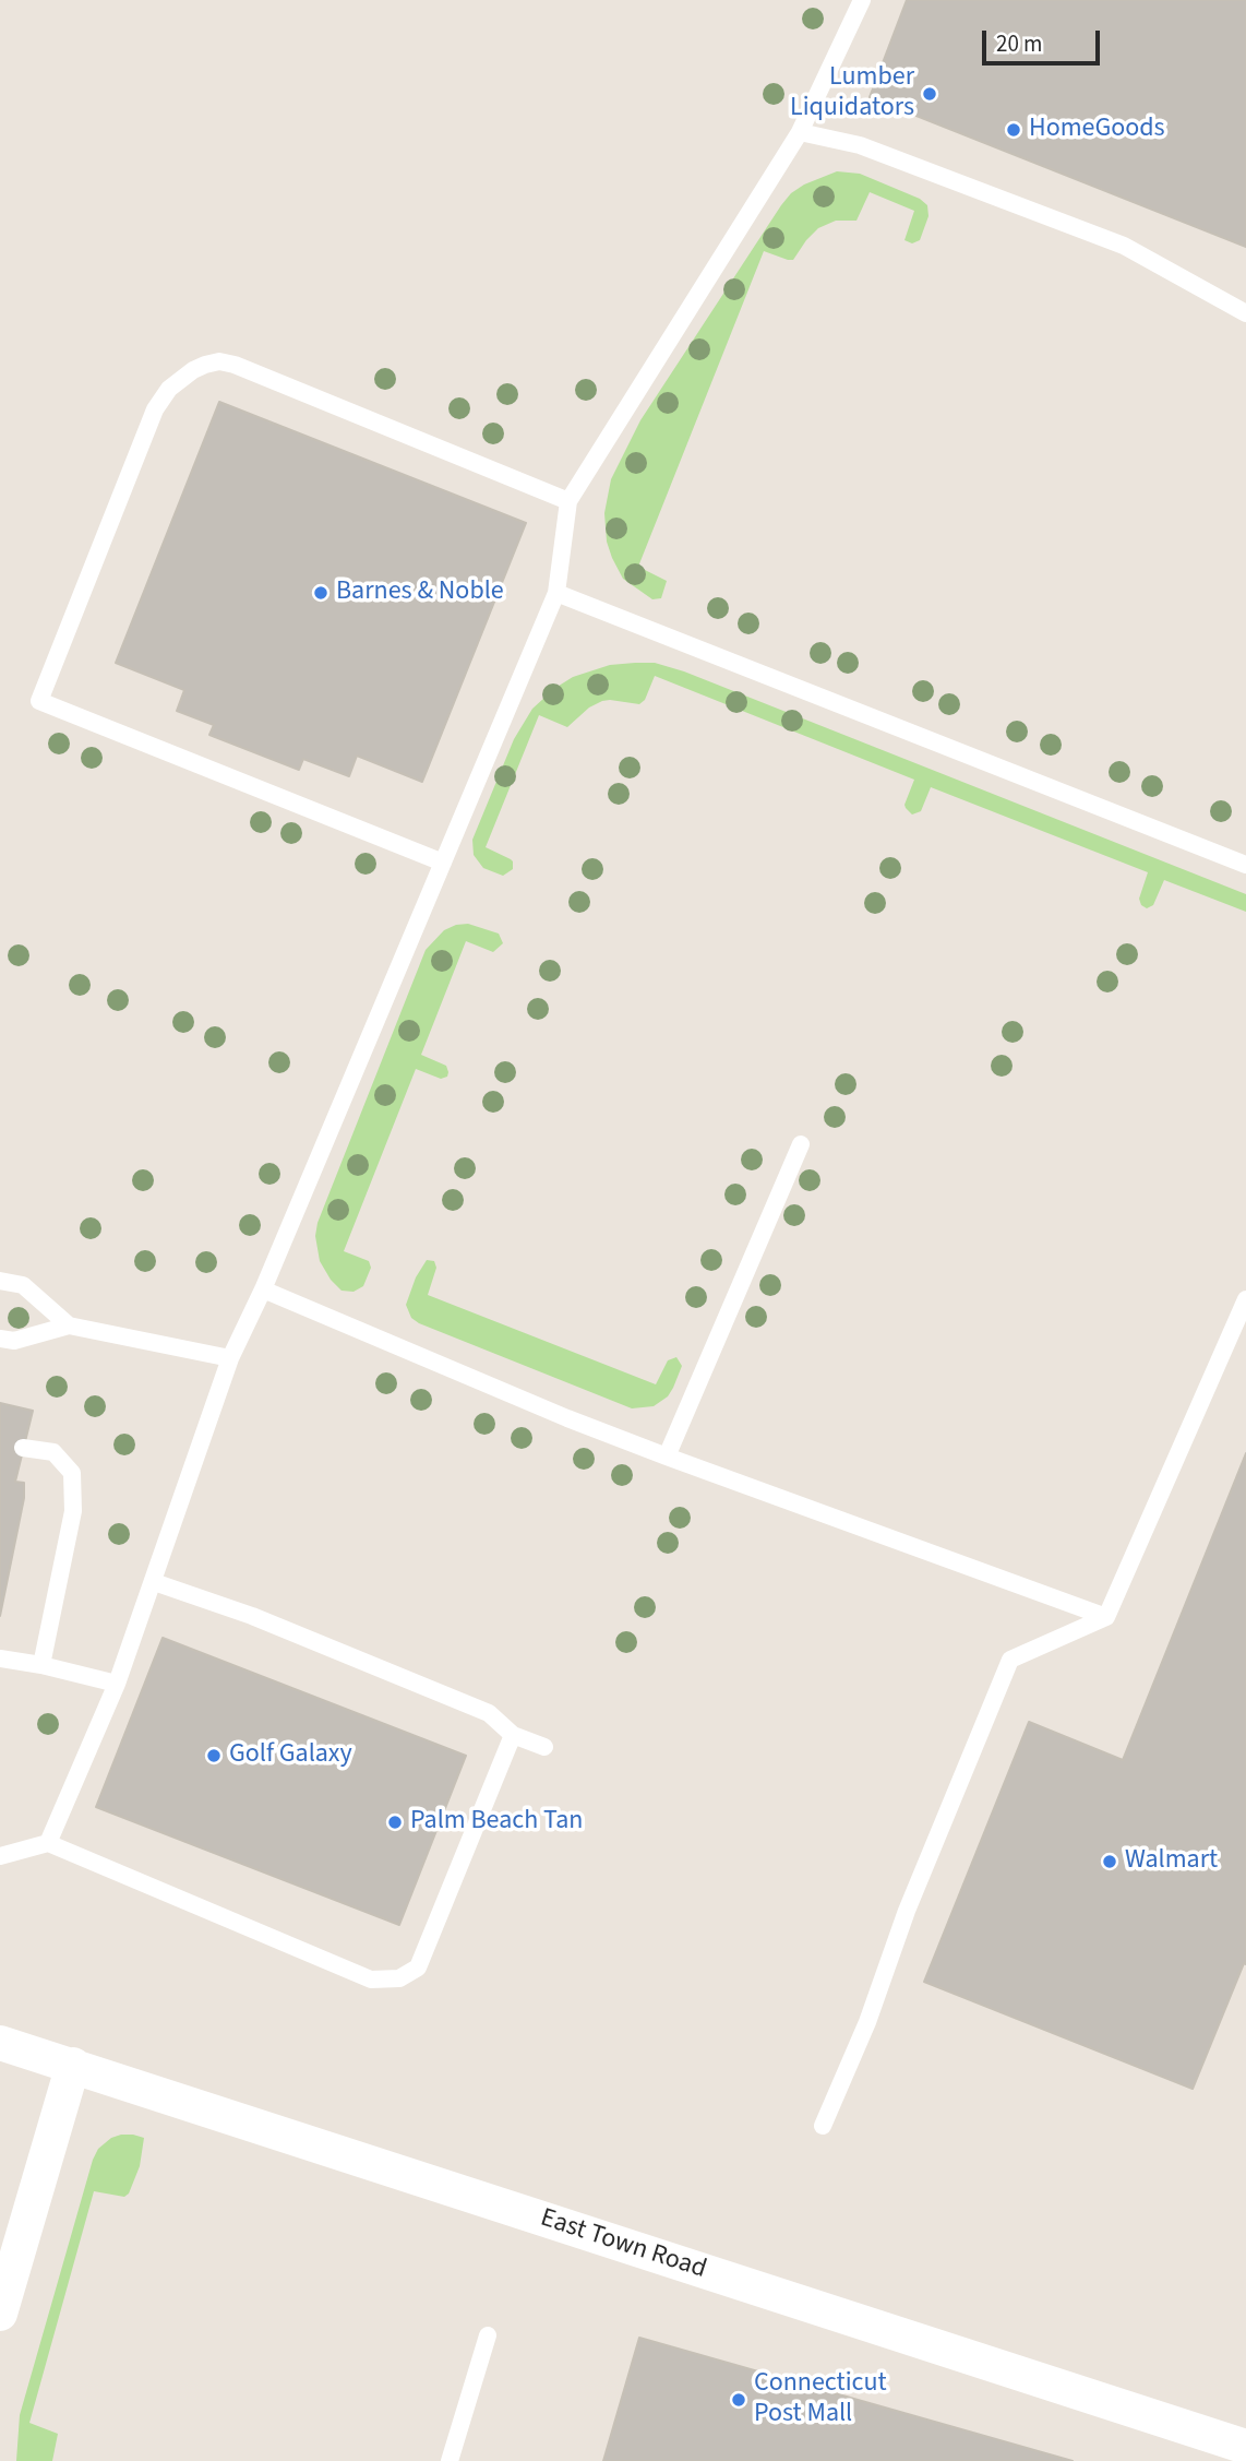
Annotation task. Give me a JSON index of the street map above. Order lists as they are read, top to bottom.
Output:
{
  "streets": {
    "street": ["East Town Road"]
  },
  "places": [
    "Lumber Liquidators",
    "HomeGoods",
    "Barnes & Noble",
    "Golf Galaxy",
    "Palm Beach Tan",
    "Walmart",
    "Connecticut Post Mall"
  ],
  "scale_bar": "20 m"
}
